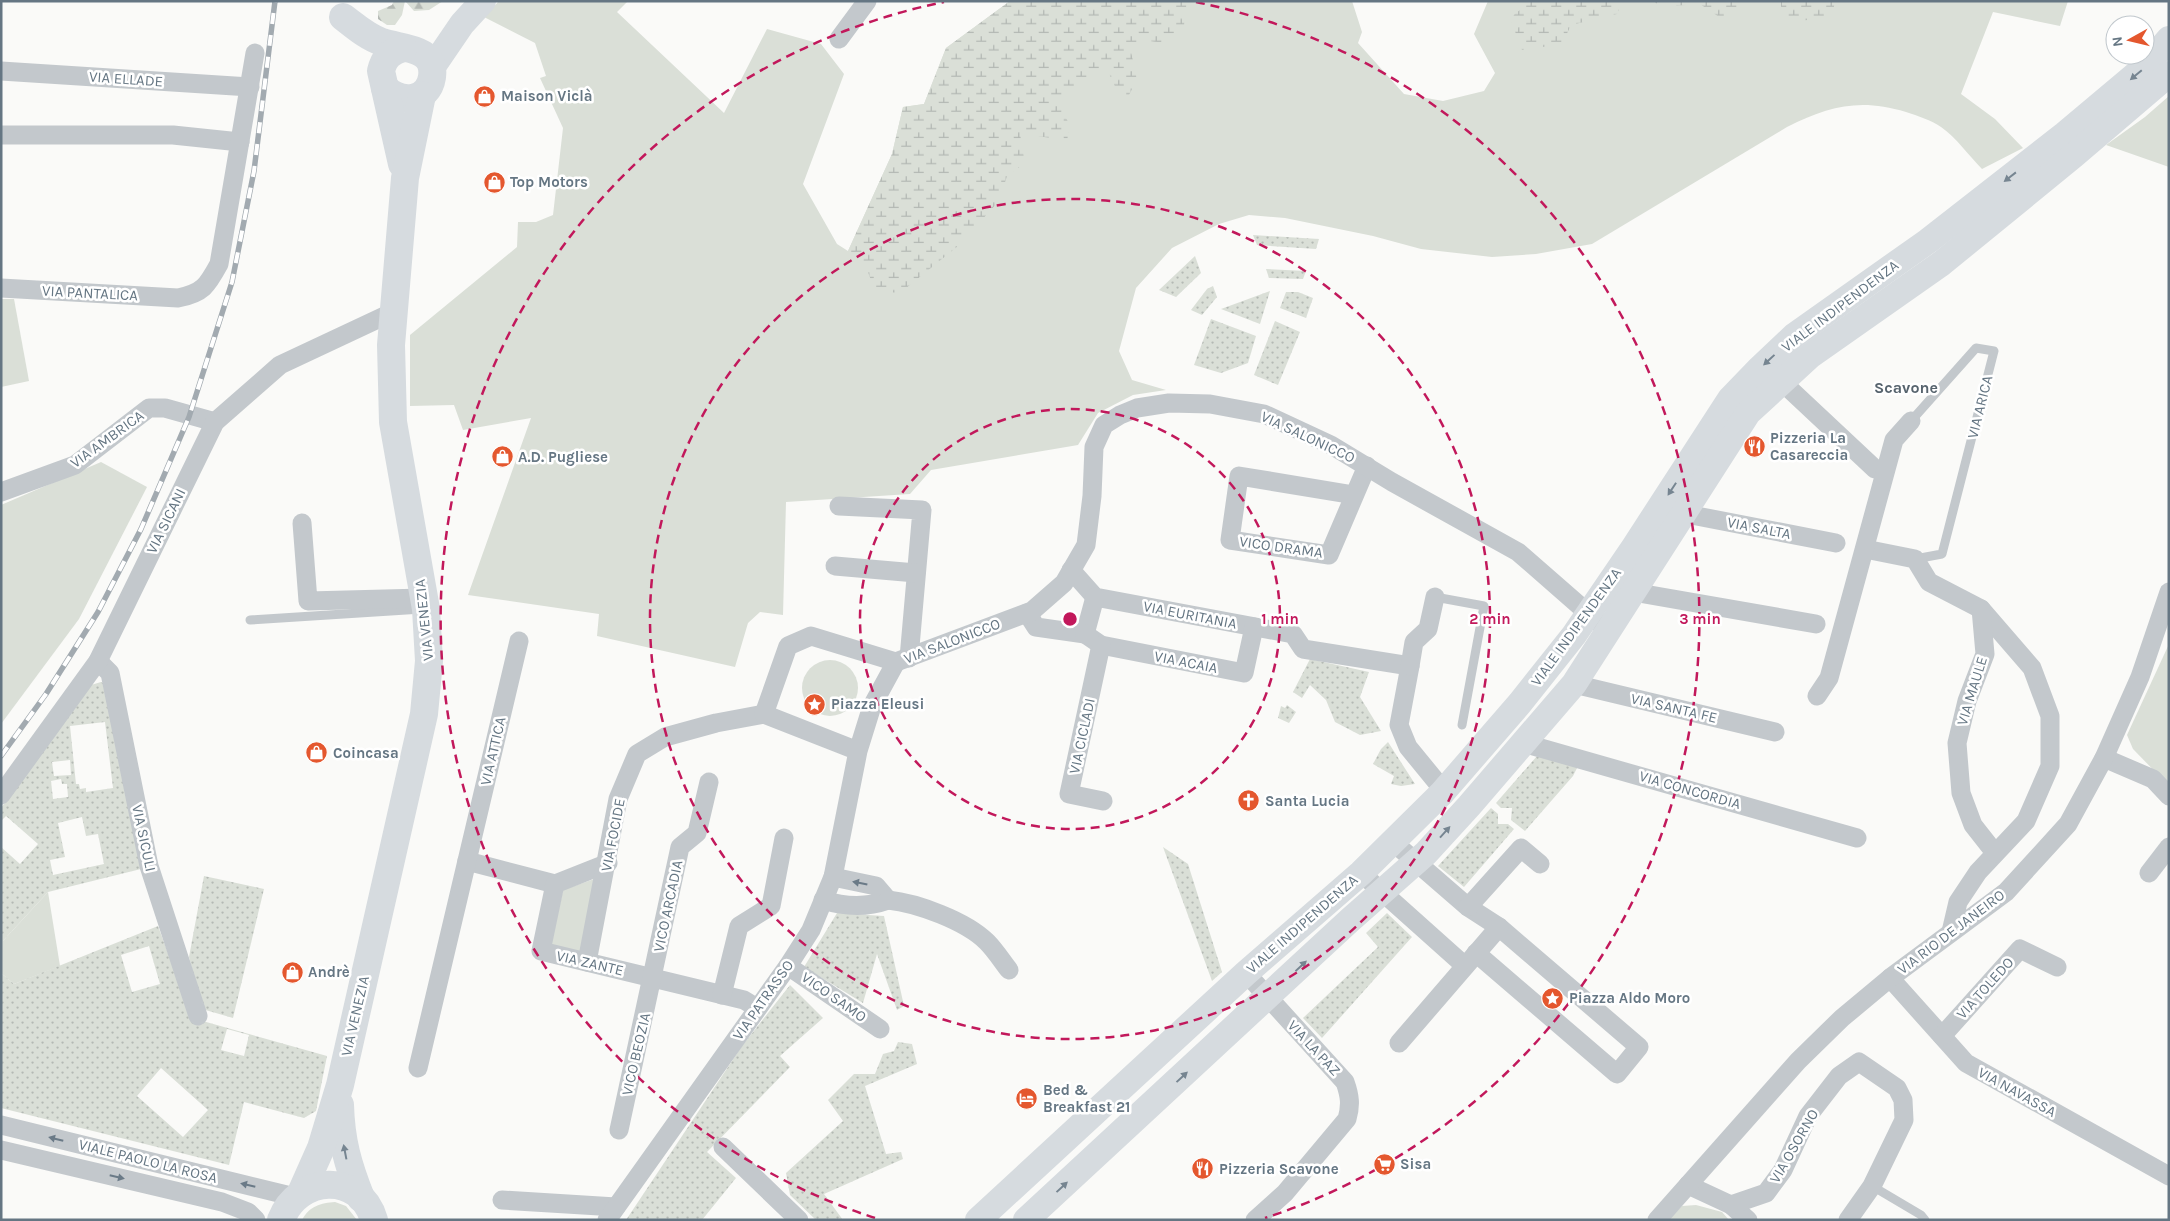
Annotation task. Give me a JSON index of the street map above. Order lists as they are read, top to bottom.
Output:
{
  "streets": {
    "main road": ["VIA VENEZIA"],
    "street": [
      "VIA ELLADE",
      "VIA PANTALICA",
      "VIALE INDIPENDENZA",
      "VIA ARICA",
      "VIA SALONICCO",
      "VIA AMBRICA",
      "VIA SICANI",
      "VIA SALTA",
      "VICO DRAMA",
      "VIA EURITANIA",
      "VIA ACAIA",
      "VIA MAULE",
      "VIA SANTA FE",
      "VIA CICLADI",
      "VIA ATTICA",
      "VIA CONCORDIA",
      "VIA FOCIDE",
      "VIA SICULI",
      "VICO ARCADIA",
      "VIA RIO DE JANEIRO",
      "VIA ZANTE",
      "VIA TOLEDO",
      "VICO SAMO",
      "VIA PATRASSO",
      "VIA LA PAZ",
      "VICO BEOZIA",
      "VIA NAVASSA",
      "VIA OSORNO",
      "VIALE PAOLO LA ROSA"
    ]
  },
  "crossings": [
    ["VIALE INDIPENDENZA", "VIA SALONICCO"],
    ["VIALE INDIPENDENZA", "VIA SALTA"],
    ["VIALE INDIPENDENZA", "VIA SANTA FE"],
    ["VIALE INDIPENDENZA", "VIA CONCORDIA"],
    ["VIALE INDIPENDENZA", "VIA LA PAZ"],
    ["VIA SALONICCO", "VICO DRAMA"],
    ["VIA SALONICCO", "VIA ACAIA"],
    ["VIA AMBRICA", "VIA SICANI"],
    ["VIA SICANI", "VIA VENEZIA"],
    ["VIA SICANI", "VIA SICULI"],
    ["VIA EURITANIA", "VIA ACAIA"],
    ["VIA ACAIA", "VIA CICLADI"],
    ["VIA FOCIDE", "VIA ZANTE"],
    ["VICO ARCADIA", "VIA ZANTE"],
    ["VICO ARCADIA", "VICO BEOZIA"],
    ["VIA RIO DE JANEIRO", "VIA NAVASSA"],
    ["VIA ZANTE", "VIA PATRASSO"],
    ["VIA ZANTE", "VICO BEOZIA"],
    ["VIA TOLEDO", "VIA NAVASSA"],
    ["VICO SAMO", "VIA PATRASSO"]
  ],
  "districts": ["Scavone"],
  "places": {
    "shop": [
      "Maison Viclà",
      "Top Motors",
      "A.D. Pugliese",
      "Coincasa",
      "Andrè"
    ],
    "restaurant": ["Pizzeria La Casareccia", "Pizzeria Scavone"],
    "place": ["Piazza Eleusi", "Piazza Aldo Moro"],
    "church": ["Santa Lucia"],
    "hotel": ["Bed & Breakfast 21"],
    "supermarket": ["Sisa"]
  },
  "north": "left",
  "rings": ["1 min", "2 min", "3 min"]
}
